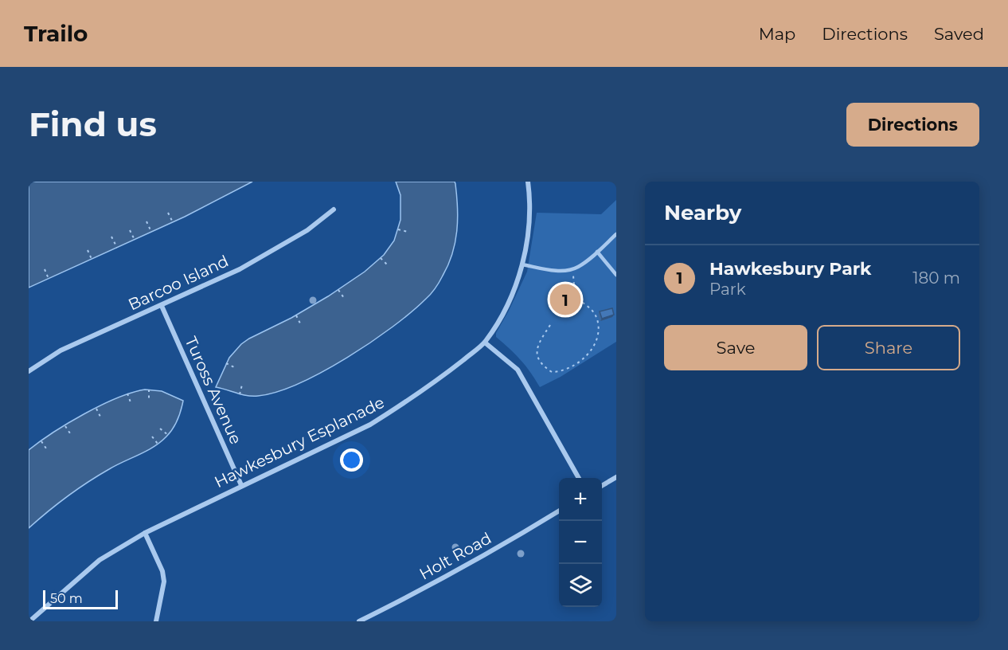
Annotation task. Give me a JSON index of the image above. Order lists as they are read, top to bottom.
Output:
{
  "streets": {
    "street": [
      "Barcoo Island",
      "Tuross Avenue",
      "Hawkesbury Esplanade",
      "Holt Road"
    ]
  },
  "crossings": [
    ["Barcoo Island", "Tuross Avenue"],
    ["Tuross Avenue", "Hawkesbury Esplanade"]
  ],
  "scale_bar": "50 m",
  "page": {
    "header": "Trailo",
    "nav": ["Map", "Directions", "Saved"],
    "buttons": [
      "Directions",
      ["Save", "Share"]
    ],
    "title": "Find us",
    "heading": "Nearby",
    "list": [
      {
        "mark": "1",
        "name": "Hawkesbury Park",
        "note": "Park",
        "value": "180 m"
      }
    ],
    "pins": "1",
    "map_buttons": ["+", "−"],
    "scale": "50 m"
  }
}
